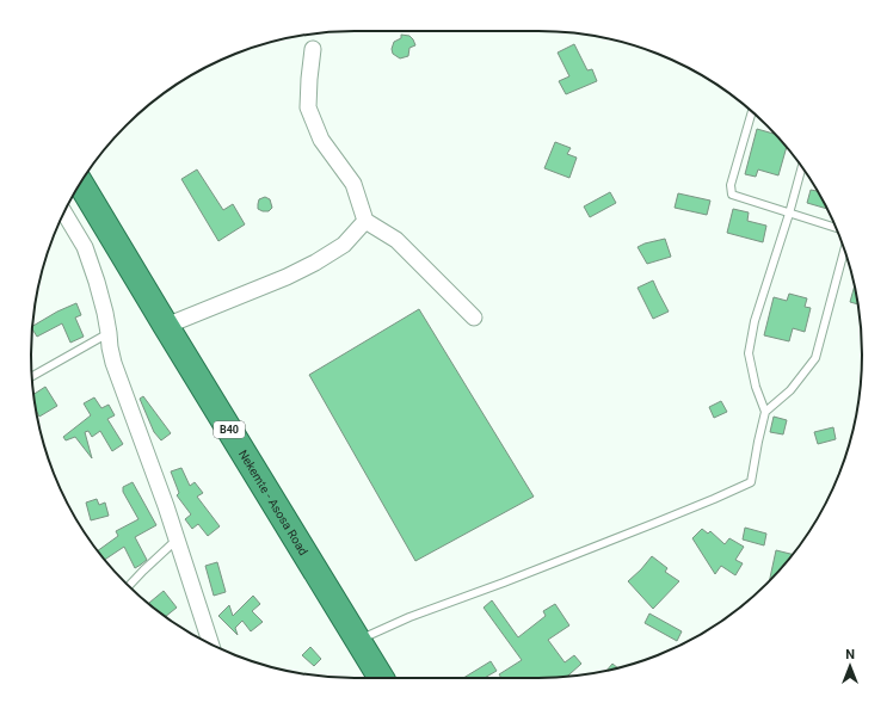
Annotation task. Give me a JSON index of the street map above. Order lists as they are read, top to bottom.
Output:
{
  "streets": {
    "highway": ["B40", "Nekemte - Asosa Road"]
  },
  "north": "top"
}
